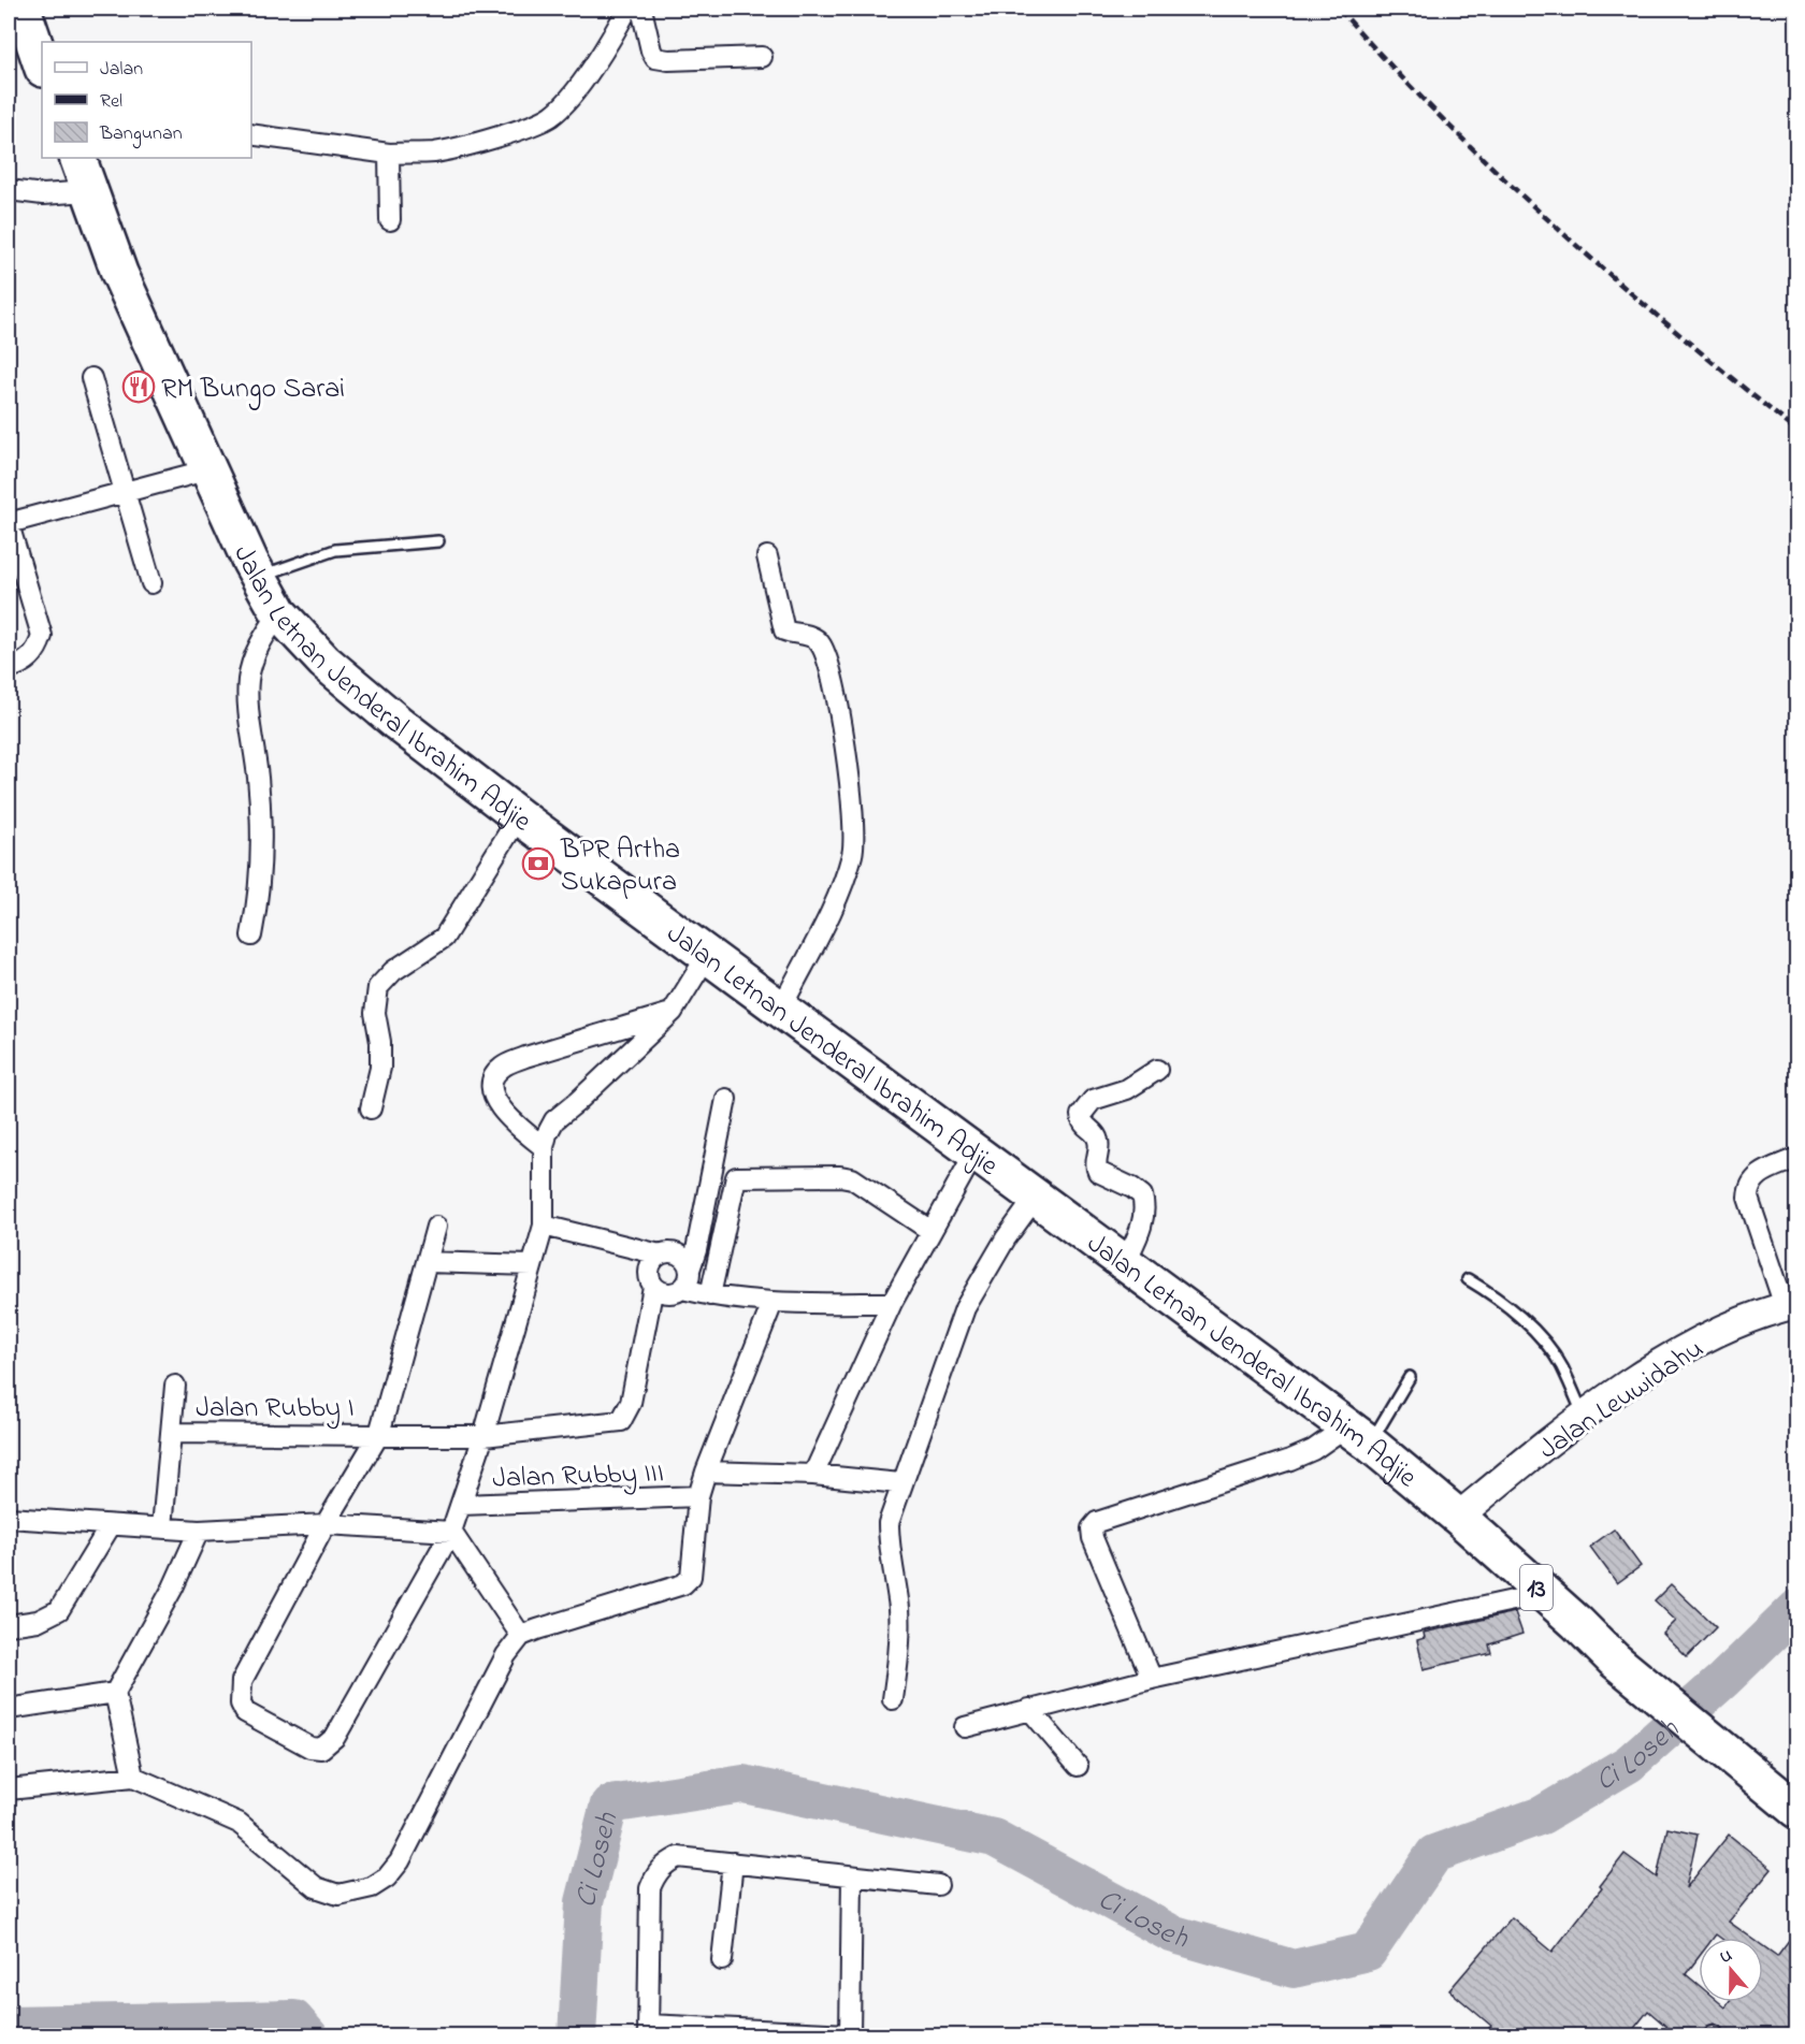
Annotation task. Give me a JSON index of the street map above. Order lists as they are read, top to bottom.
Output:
{
  "streets": {
    "highway": ["Jalan Letnan Jenderal Ibrahim Adjie", "13"],
    "street": ["Jalan Leuwidahu", "Jalan Rubby I", "Jalan Rubby III"]
  },
  "crossings": [
    ["Jalan Letnan Jenderal Ibrahim Adjie", "Jalan Leuwidahu"],
    ["Jalan Letnan Jenderal Ibrahim Adjie", "13"],
    ["Jalan Leuwidahu", "13"]
  ],
  "water": ["Ci Loseh"],
  "places": {
    "restaurant": ["RM Bungo Sarai"],
    "bank": ["BPR Artha Sukapura"]
  },
  "legend": ["Jalan", "Rel", "Bangunan"],
  "north": "top"
}
